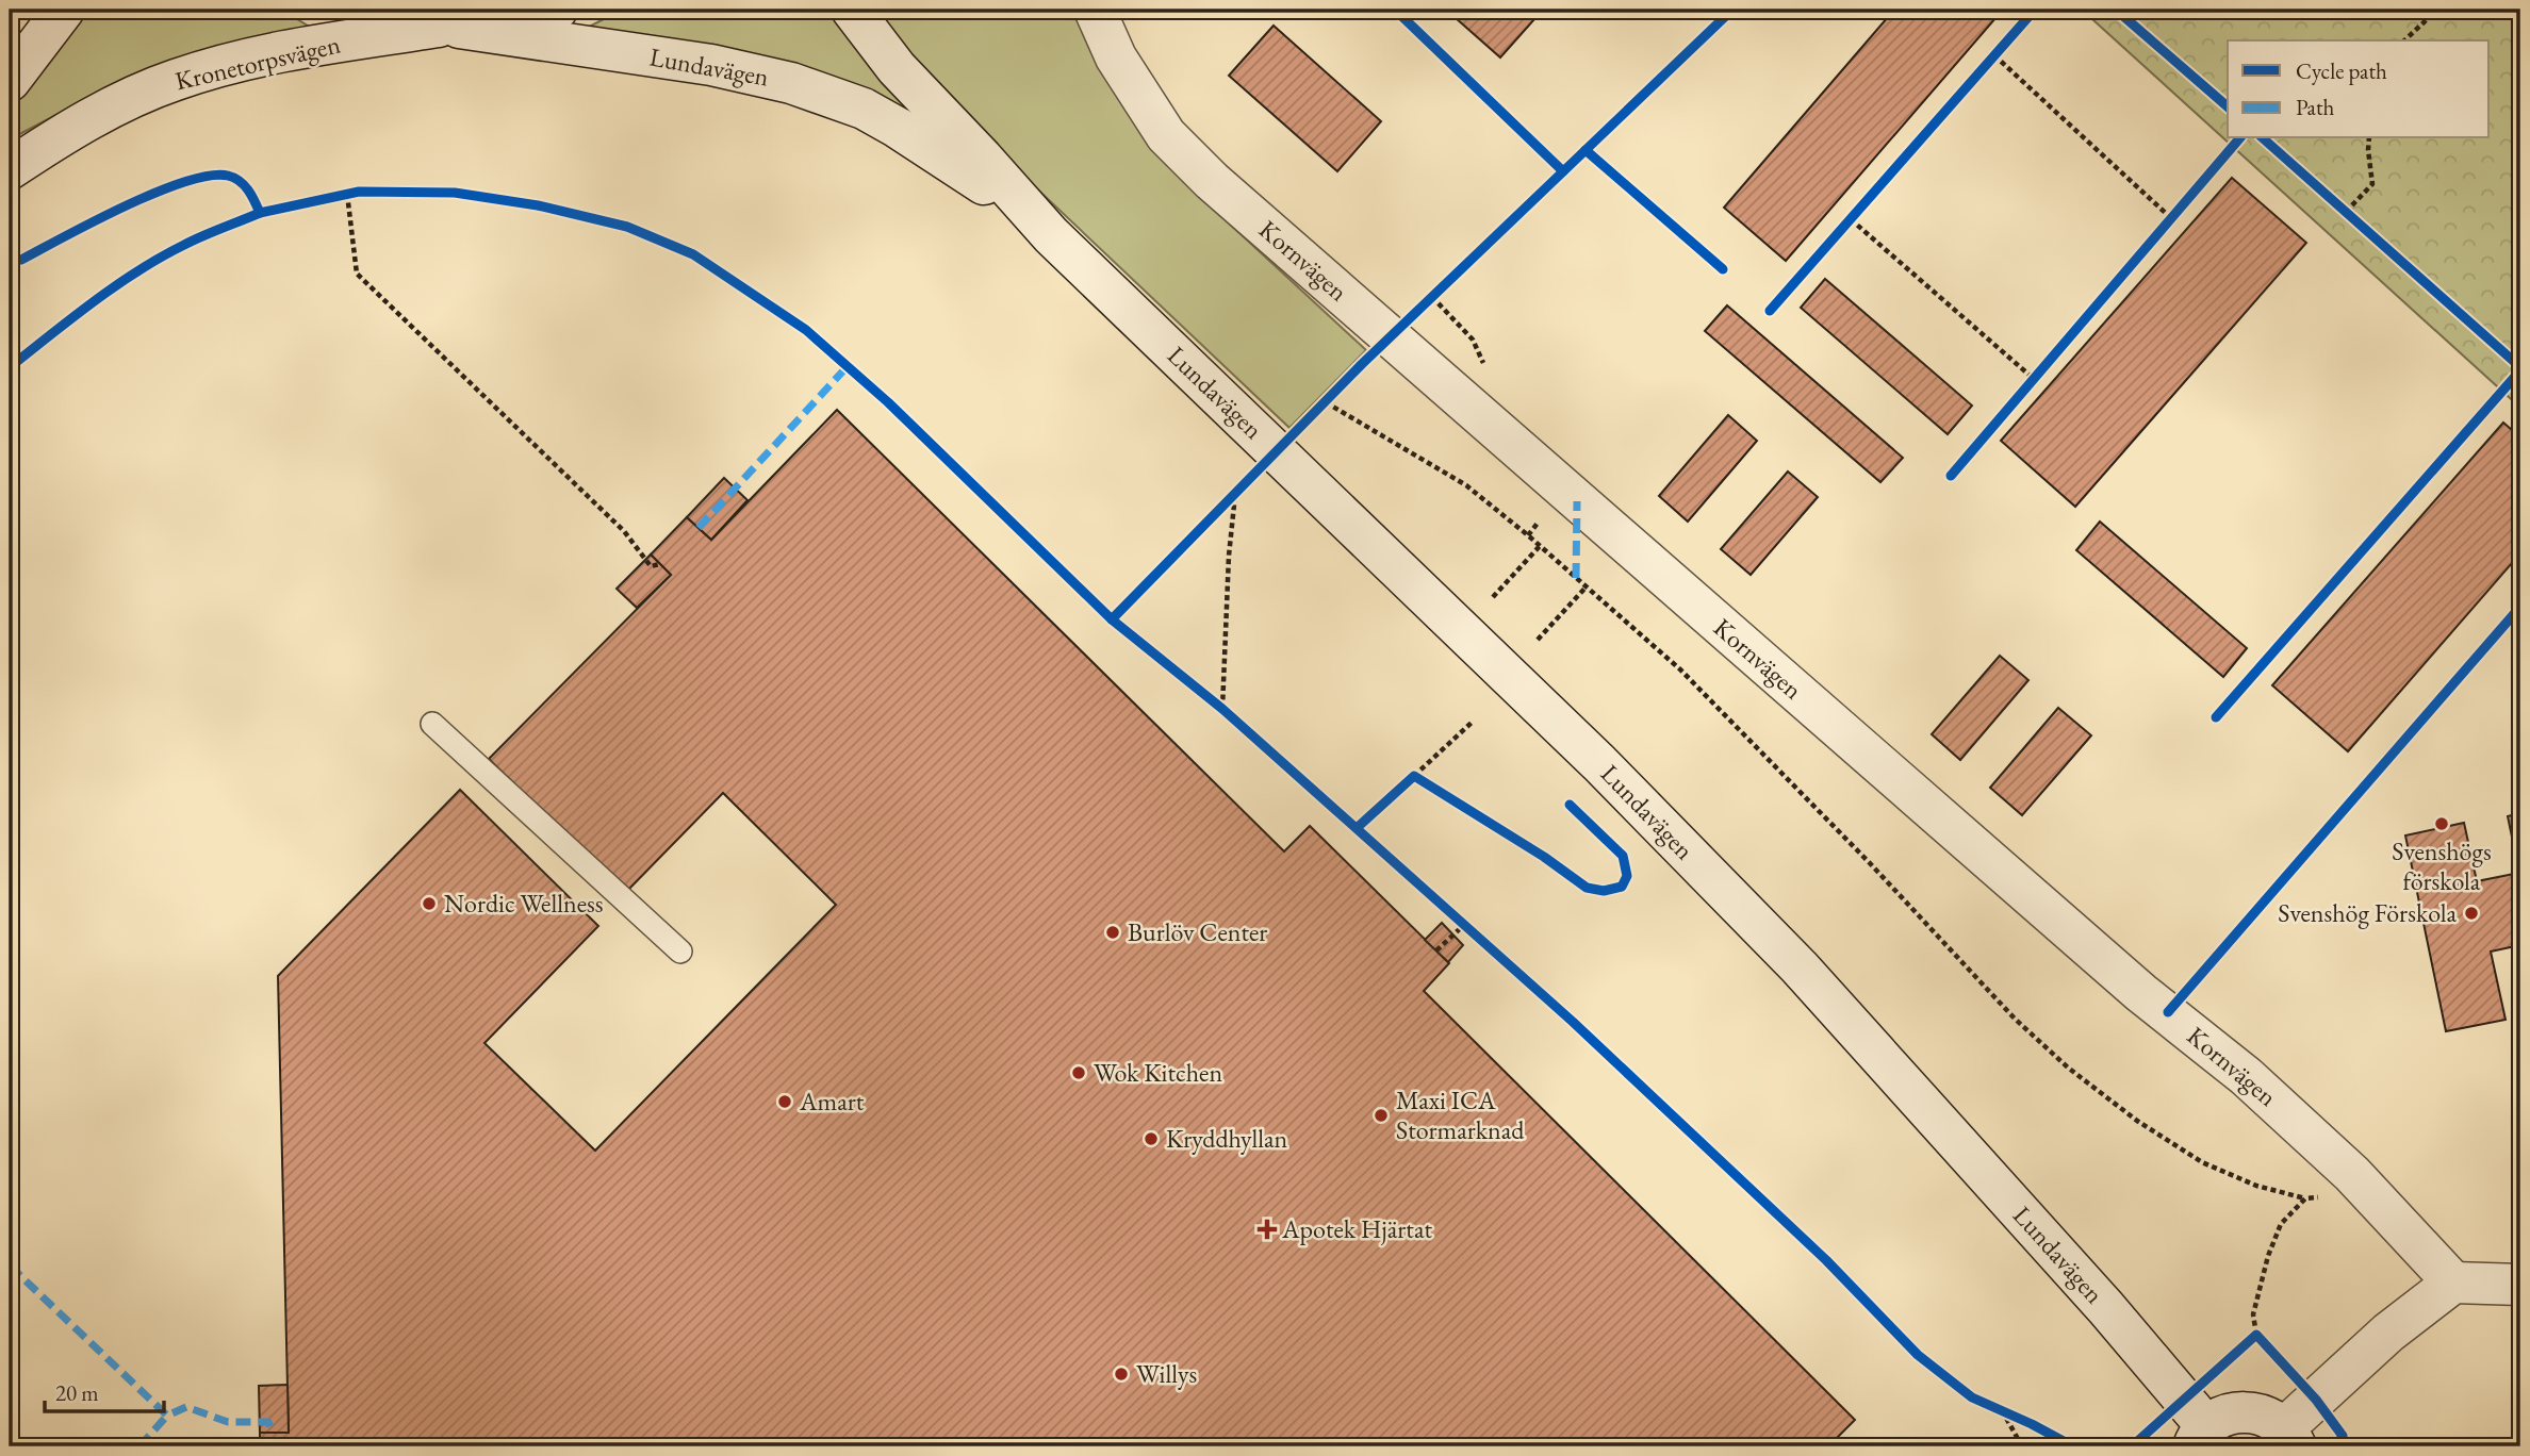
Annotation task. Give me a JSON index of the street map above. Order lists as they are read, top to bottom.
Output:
{
  "streets": {
    "main road": ["Kronetorpsvägen", "Lundavägen", "Kornvägen"]
  },
  "crossings": [
    ["Kronetorpsvägen", "Lundavägen"]
  ],
  "places": {
    "other": [
      "Svenshögs förskola",
      "Nordic Wellness",
      "Svenshög Förskola",
      "Burlöv Center",
      "Wok Kitchen",
      "Amart",
      "Maxi ICA Stormarknad",
      "Kryddhyllan",
      "Willys"
    ],
    "health": ["Apotek Hjärtat"]
  },
  "legend": ["Cycle path", "Path"],
  "scale_bar": "20 m"
}
